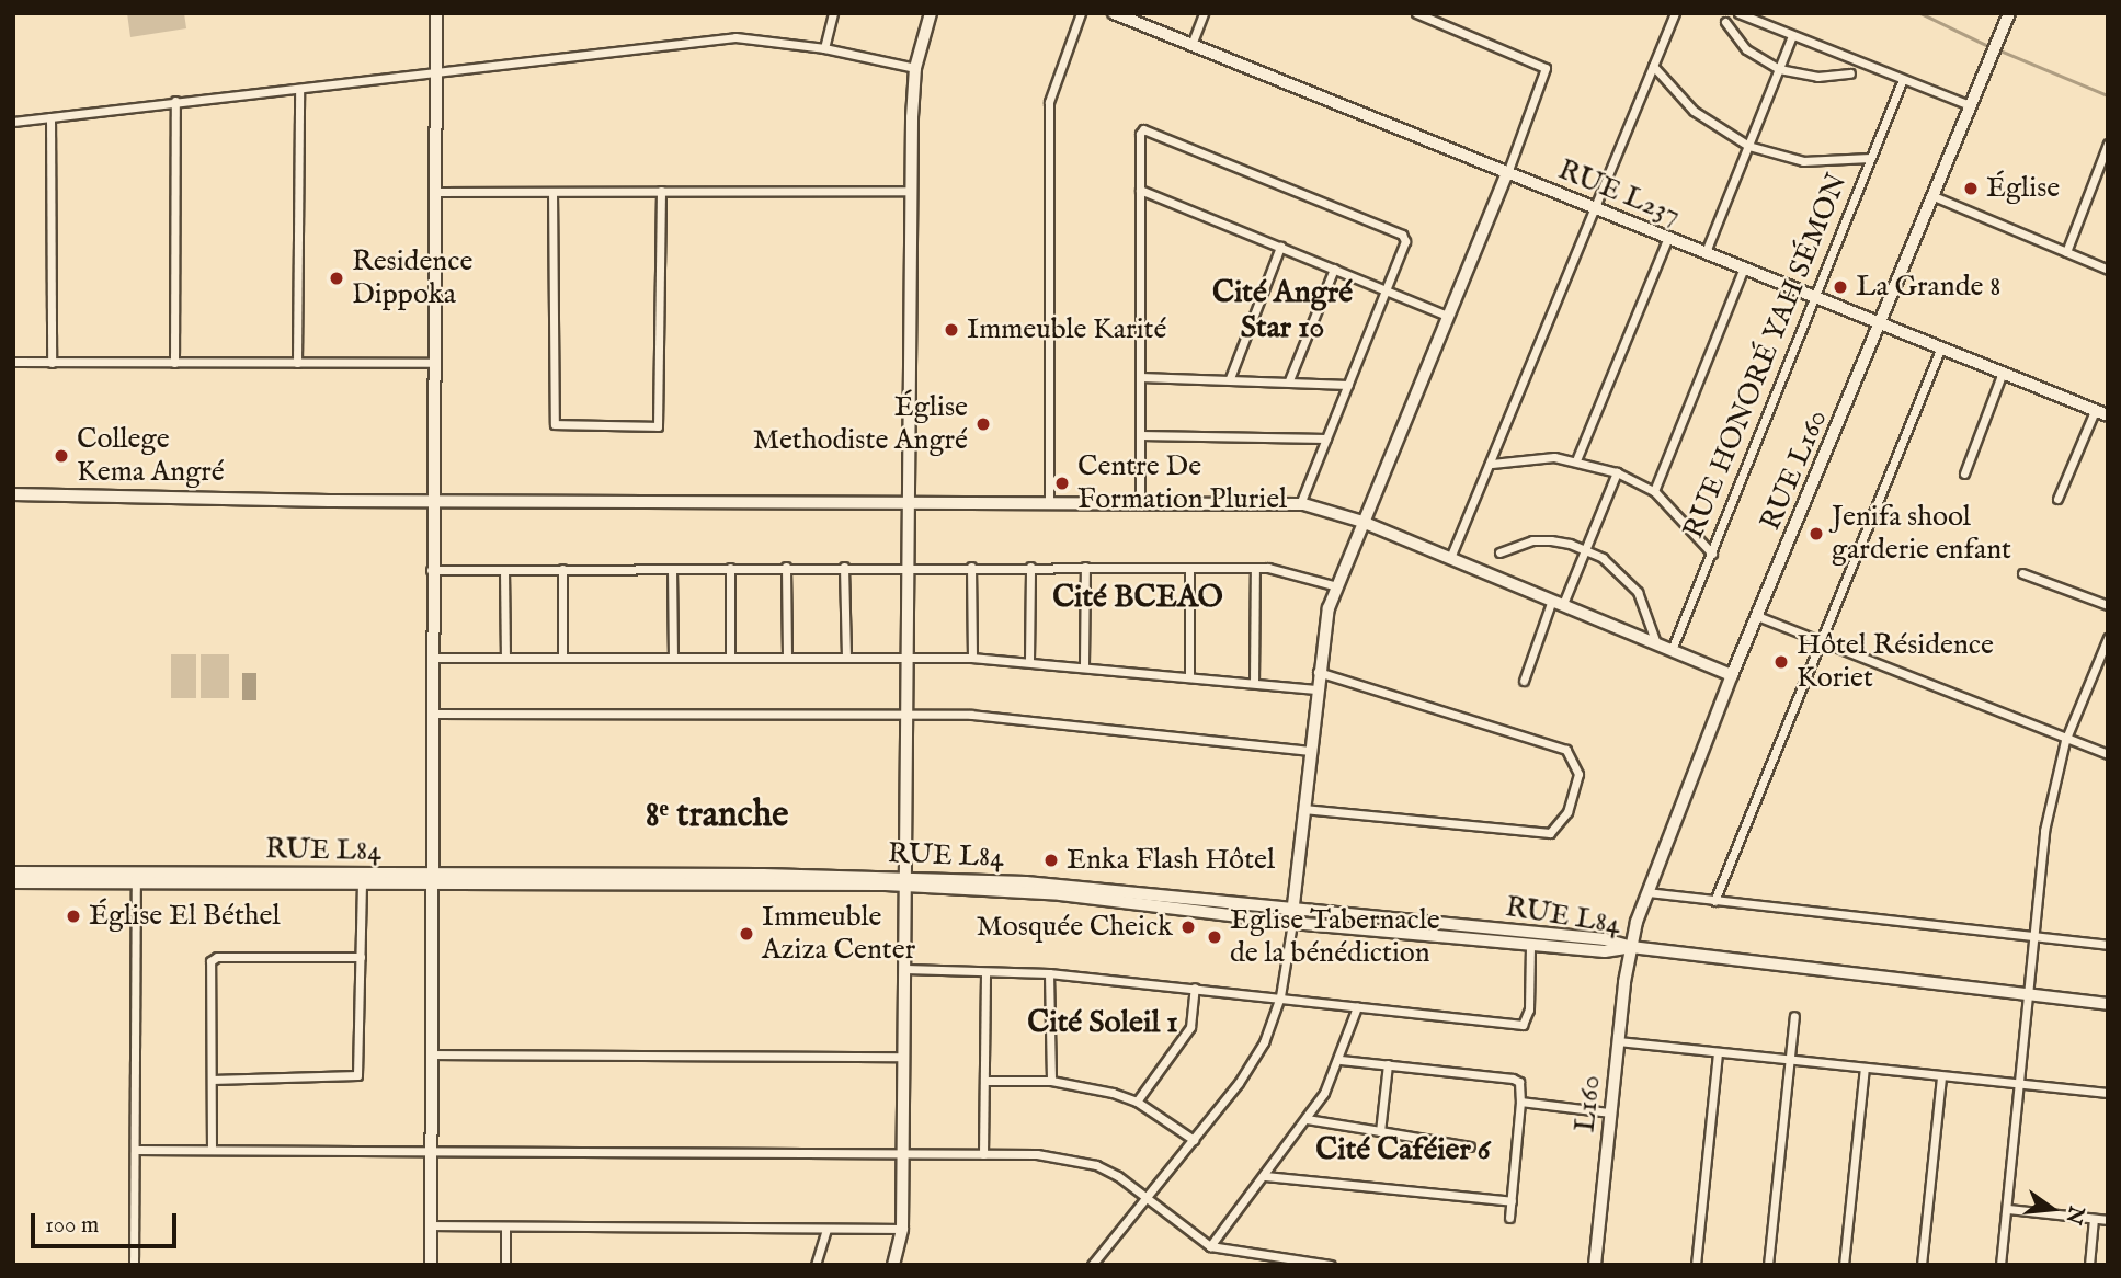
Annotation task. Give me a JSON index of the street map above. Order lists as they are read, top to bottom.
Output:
{
  "streets": {
    "street": [
      "RUE L237",
      "RUE HONORÉ YAH SÉMON",
      "RUE L160",
      "RUE L84",
      "L160"
    ]
  },
  "crossings": [
    ["RUE L237", "RUE HONORÉ YAH SÉMON"],
    ["RUE L237", "RUE L160"],
    ["RUE L160", "RUE L84"],
    ["RUE L160", "L160"],
    ["RUE L84", "L160"]
  ],
  "districts": [
    "Cité Angré Star 10",
    "Cité BCEAO",
    "8ᵉ tranche",
    "Cité Soleil 1",
    "Cité Caféier 6"
  ],
  "places": [
    "Église",
    "Residence Dippoka",
    "La Grande 8",
    "Immeuble Karité",
    "Église Methodiste Angré",
    "College Kema Angré",
    "Centre De Formation Pluriel",
    "Jenifa shool garderie enfant",
    "Hôtel Résidence Koriet",
    "Enka Flash Hôtel",
    "Église El Béthel",
    "Mosquée Cheick",
    "Immeuble Aziza Center",
    "Eglise Tabernacle de la bénédiction"
  ],
  "scale_bar": "100 m",
  "north": "right"
}
